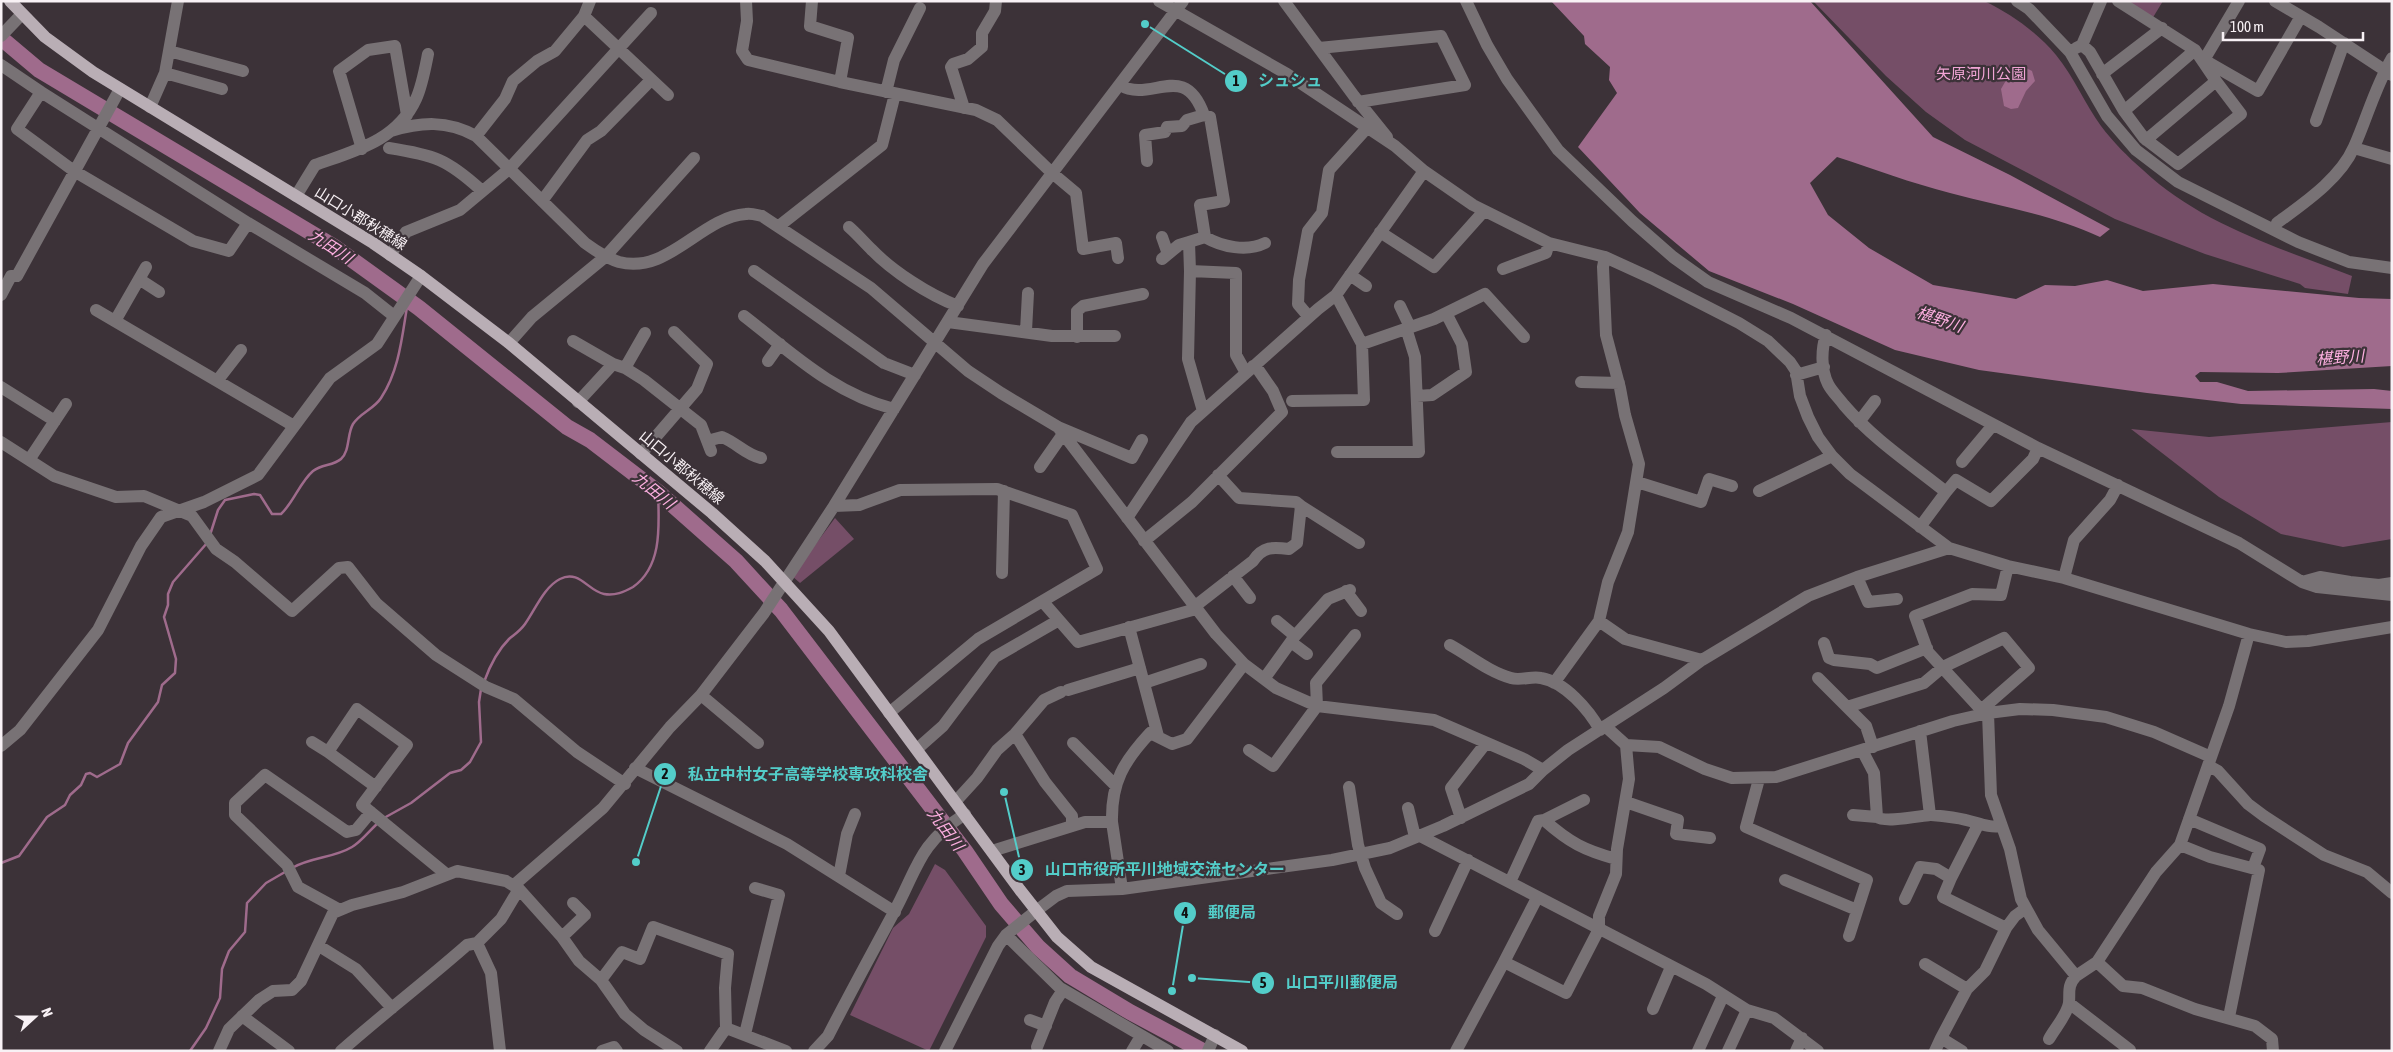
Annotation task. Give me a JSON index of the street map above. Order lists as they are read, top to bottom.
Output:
{
  "streets": {
    "main road": ["山口小郡秋穂線"]
  },
  "water": ["九田川", "椹野川"],
  "parks": ["矢原河川公園"],
  "places": [
    "シュシュ",
    "山口市役所平川地域交流センター",
    "私立中村女子高等学校専攻科校舎",
    "山口平川郵便局",
    "郵便局"
  ],
  "scale_bar": "100 m",
  "north": "right"
}
